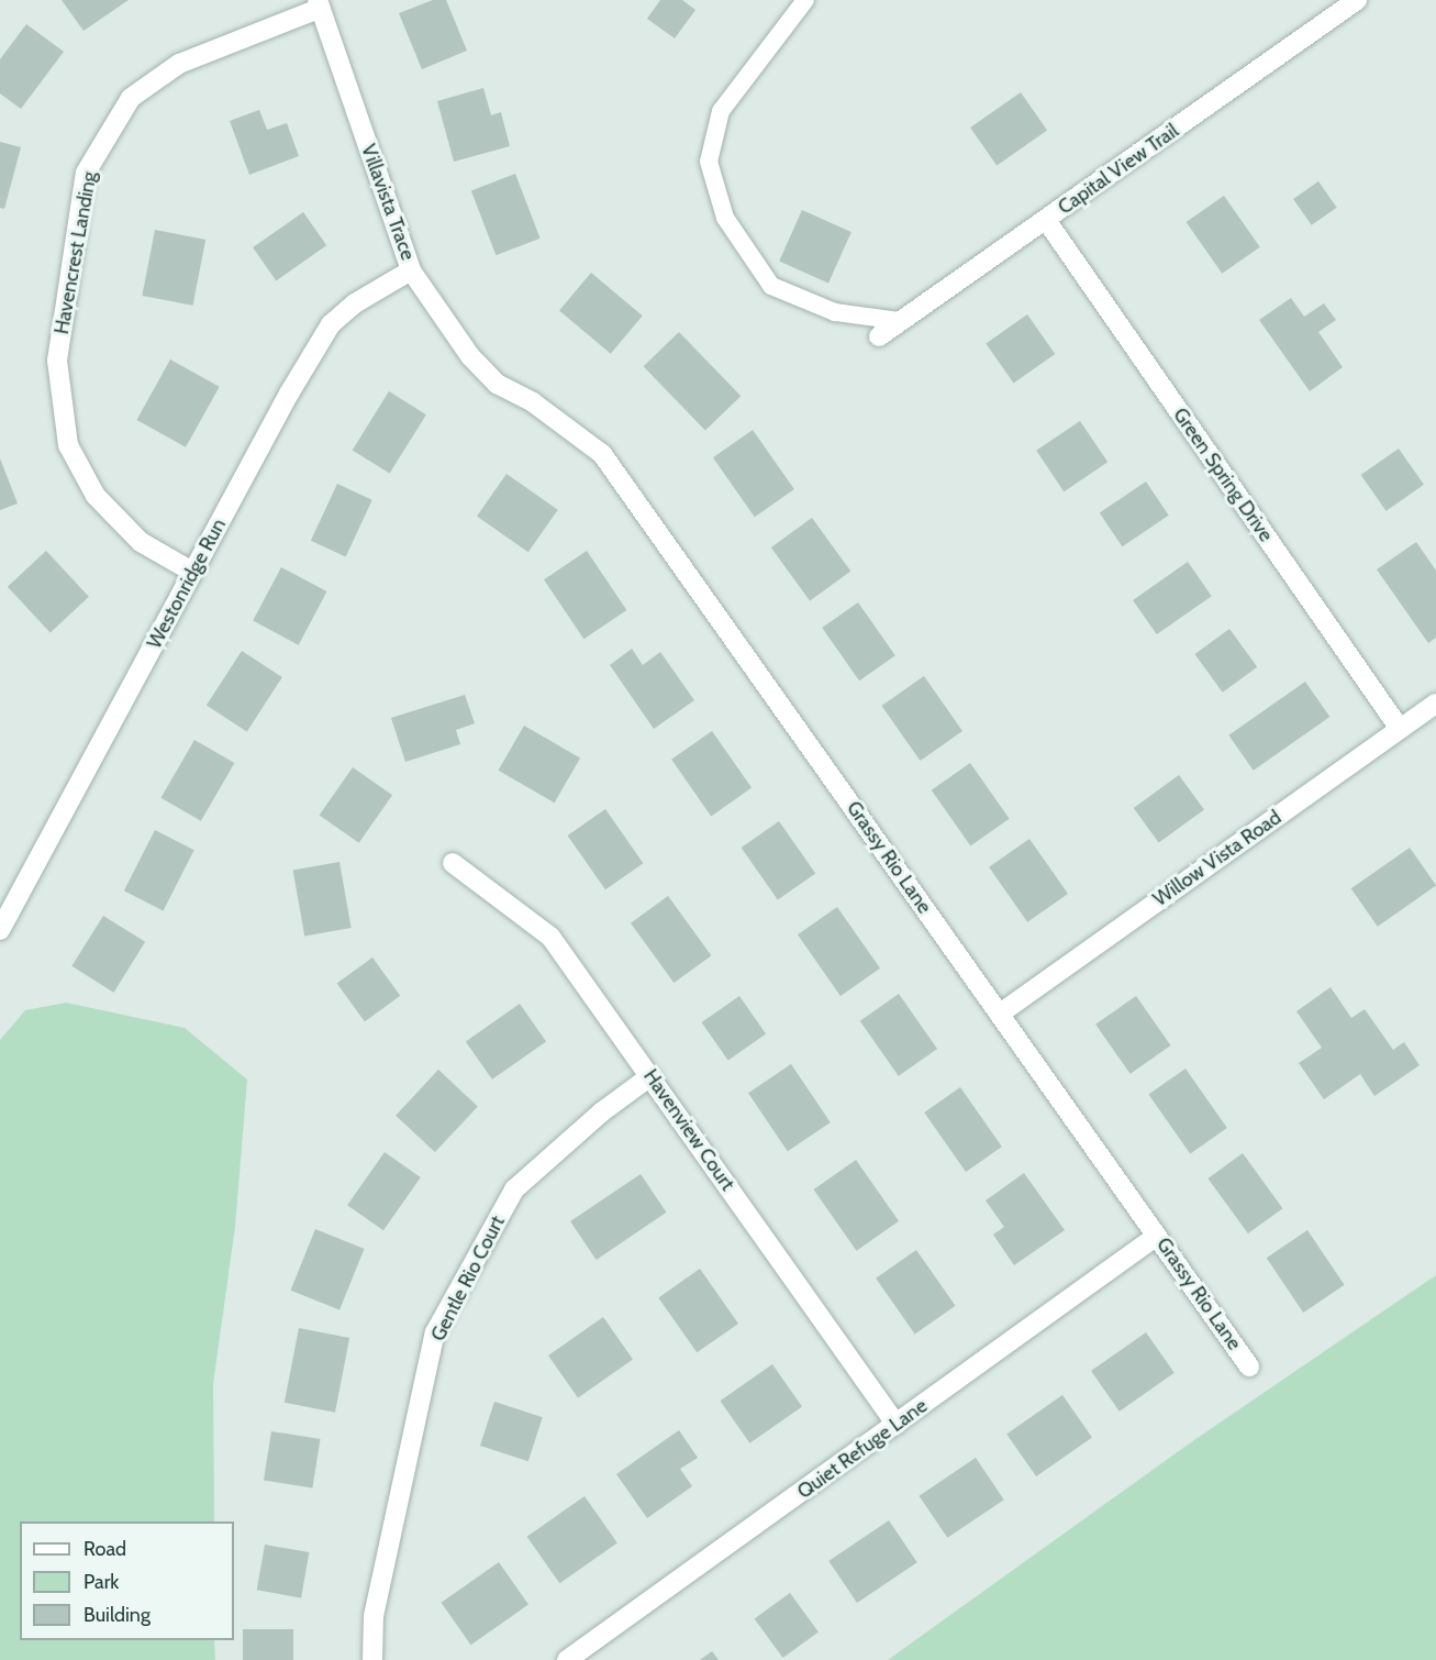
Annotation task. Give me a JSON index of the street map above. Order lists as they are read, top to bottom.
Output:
{
  "streets": {
    "street": [
      "Capital View Trail",
      "Villavista Trace",
      "Havencrest Landing",
      "Green Spring Drive",
      "Westonridge Run",
      "Grassy Rio Lane",
      "Willow Vista Road",
      "Havenview Court",
      "Gentle Rio Court",
      "Quiet Refuge Lane"
    ]
  },
  "crossings": [
    ["Capital View Trail", "Green Spring Drive"],
    ["Villavista Trace", "Havencrest Landing"],
    ["Villavista Trace", "Westonridge Run"],
    ["Villavista Trace", "Grassy Rio Lane"],
    ["Havencrest Landing", "Westonridge Run"],
    ["Green Spring Drive", "Willow Vista Road"],
    ["Grassy Rio Lane", "Willow Vista Road"],
    ["Grassy Rio Lane", "Quiet Refuge Lane"],
    ["Havenview Court", "Gentle Rio Court"],
    ["Havenview Court", "Quiet Refuge Lane"]
  ],
  "legend": ["Road", "Park", "Building"]
}
